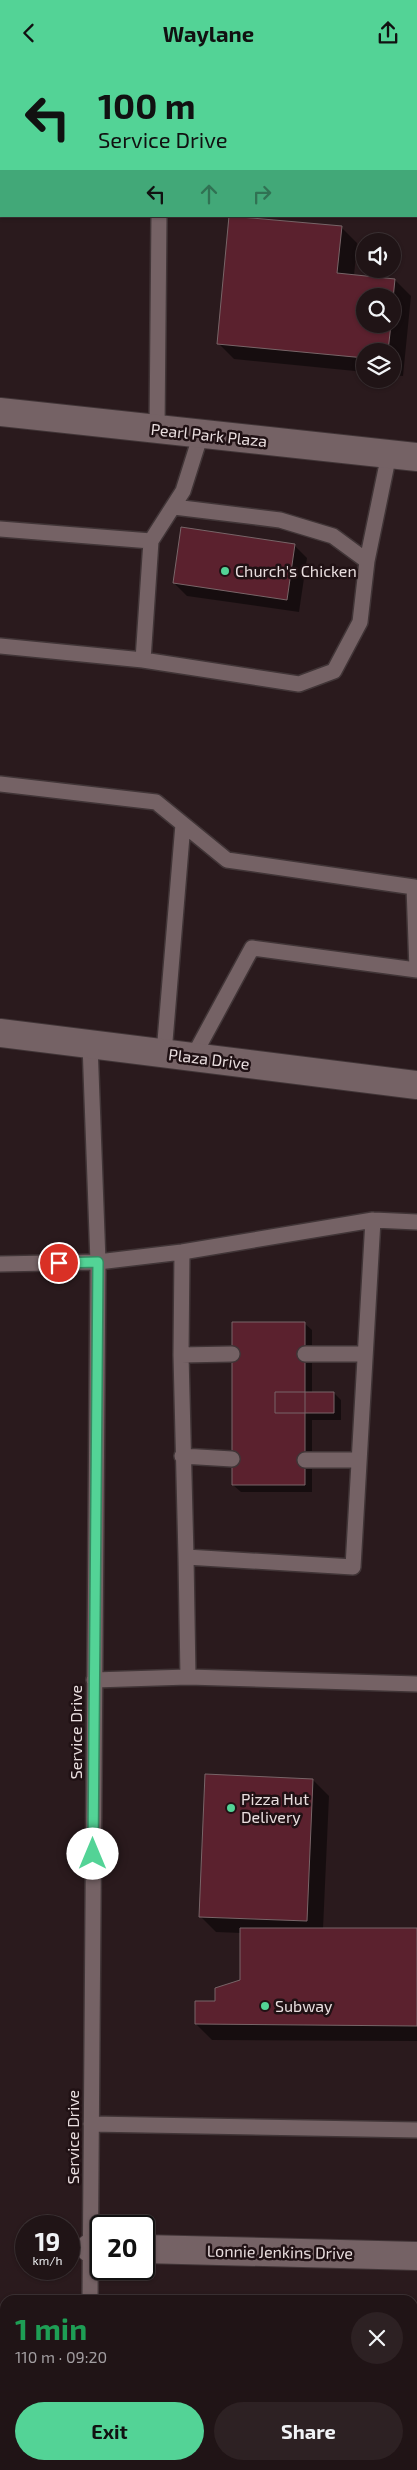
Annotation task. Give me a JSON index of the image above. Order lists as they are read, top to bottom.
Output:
{
  "streets": {
    "street": ["Pearl Park Plaza", "Plaza Drive", "Lonnie Jenkins Drive"],
    "lane": ["Service Drive"]
  },
  "crossings": [
    ["Plaza Drive", "Service Drive"]
  ],
  "places": ["Church's Chicken", "Pizza Hut Delivery", "Subway"],
  "page": {
    "header": "Waylane",
    "turn": ["100 m", "Service Drive"],
    "speed": "19 km/h",
    "limit": "20",
    "heading": ["1 min", "110 m · 09:20"],
    "buttons": ["Exit", "Share"]
  }
}
